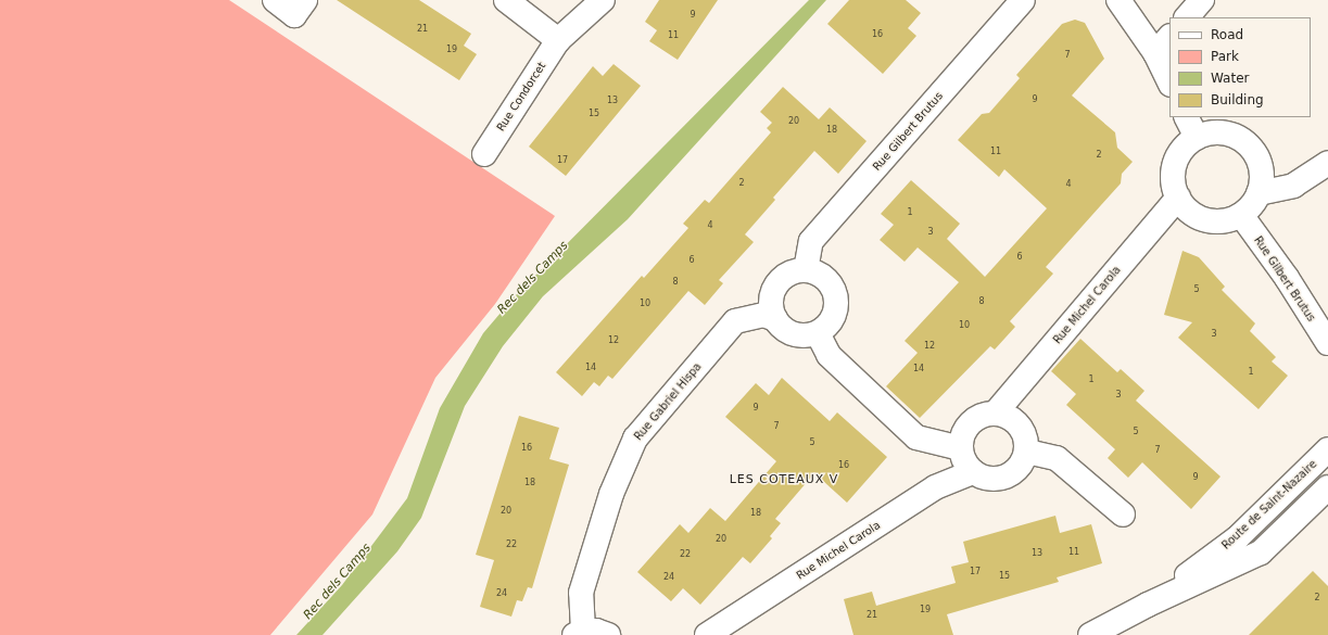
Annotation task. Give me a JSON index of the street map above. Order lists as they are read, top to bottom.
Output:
{
  "streets": {
    "street": [
      "Rue Condorcet",
      "Rue Gilbert Brutus",
      "Rue Michel Carola",
      "Rue Gabriel Hispa",
      "Route de Saint-Nazaire"
    ]
  },
  "crossings": [
    ["Rue Gilbert Brutus", "Rue Michel Carola"],
    ["Rue Gilbert Brutus", "Rue Gabriel Hispa"]
  ],
  "districts": ["LES COTEAUX V"],
  "water": ["Rec dels Camps"],
  "house_numbers": [
    "9",
    "21",
    "16",
    "11",
    "19",
    "7",
    "9",
    "13",
    "15",
    "20",
    "18",
    "11",
    "2",
    "17",
    "2",
    "4",
    "1",
    "4",
    "3",
    "6",
    "6",
    "8",
    "5",
    "8",
    "10",
    "10",
    "3",
    "12",
    "12",
    "14",
    "14",
    "1",
    "1",
    "3",
    "9",
    "7",
    "5",
    "5",
    "16",
    "7",
    "16",
    "9",
    "18",
    "20",
    "18",
    "20",
    "22",
    "11",
    "13",
    "22",
    "17",
    "15",
    "24",
    "24",
    "2",
    "19",
    "21"
  ],
  "legend": [
    "Road",
    "Park",
    "Water",
    "Building"
  ]
}
